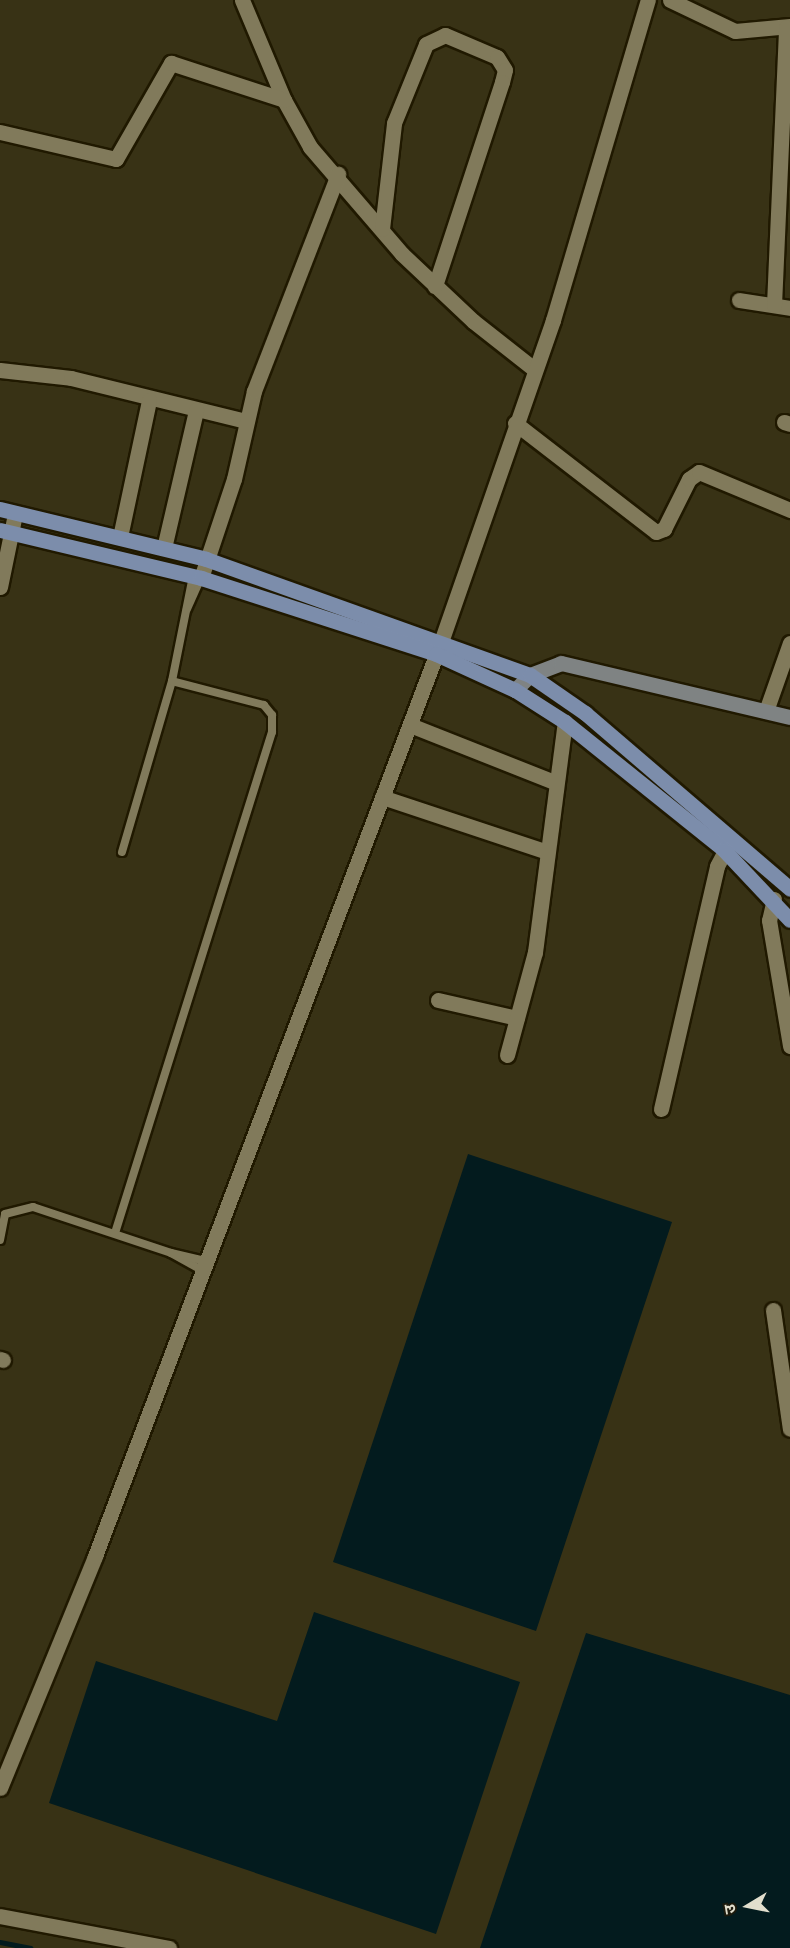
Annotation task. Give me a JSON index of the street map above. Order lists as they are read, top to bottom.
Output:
{
  "north": "left"
}
